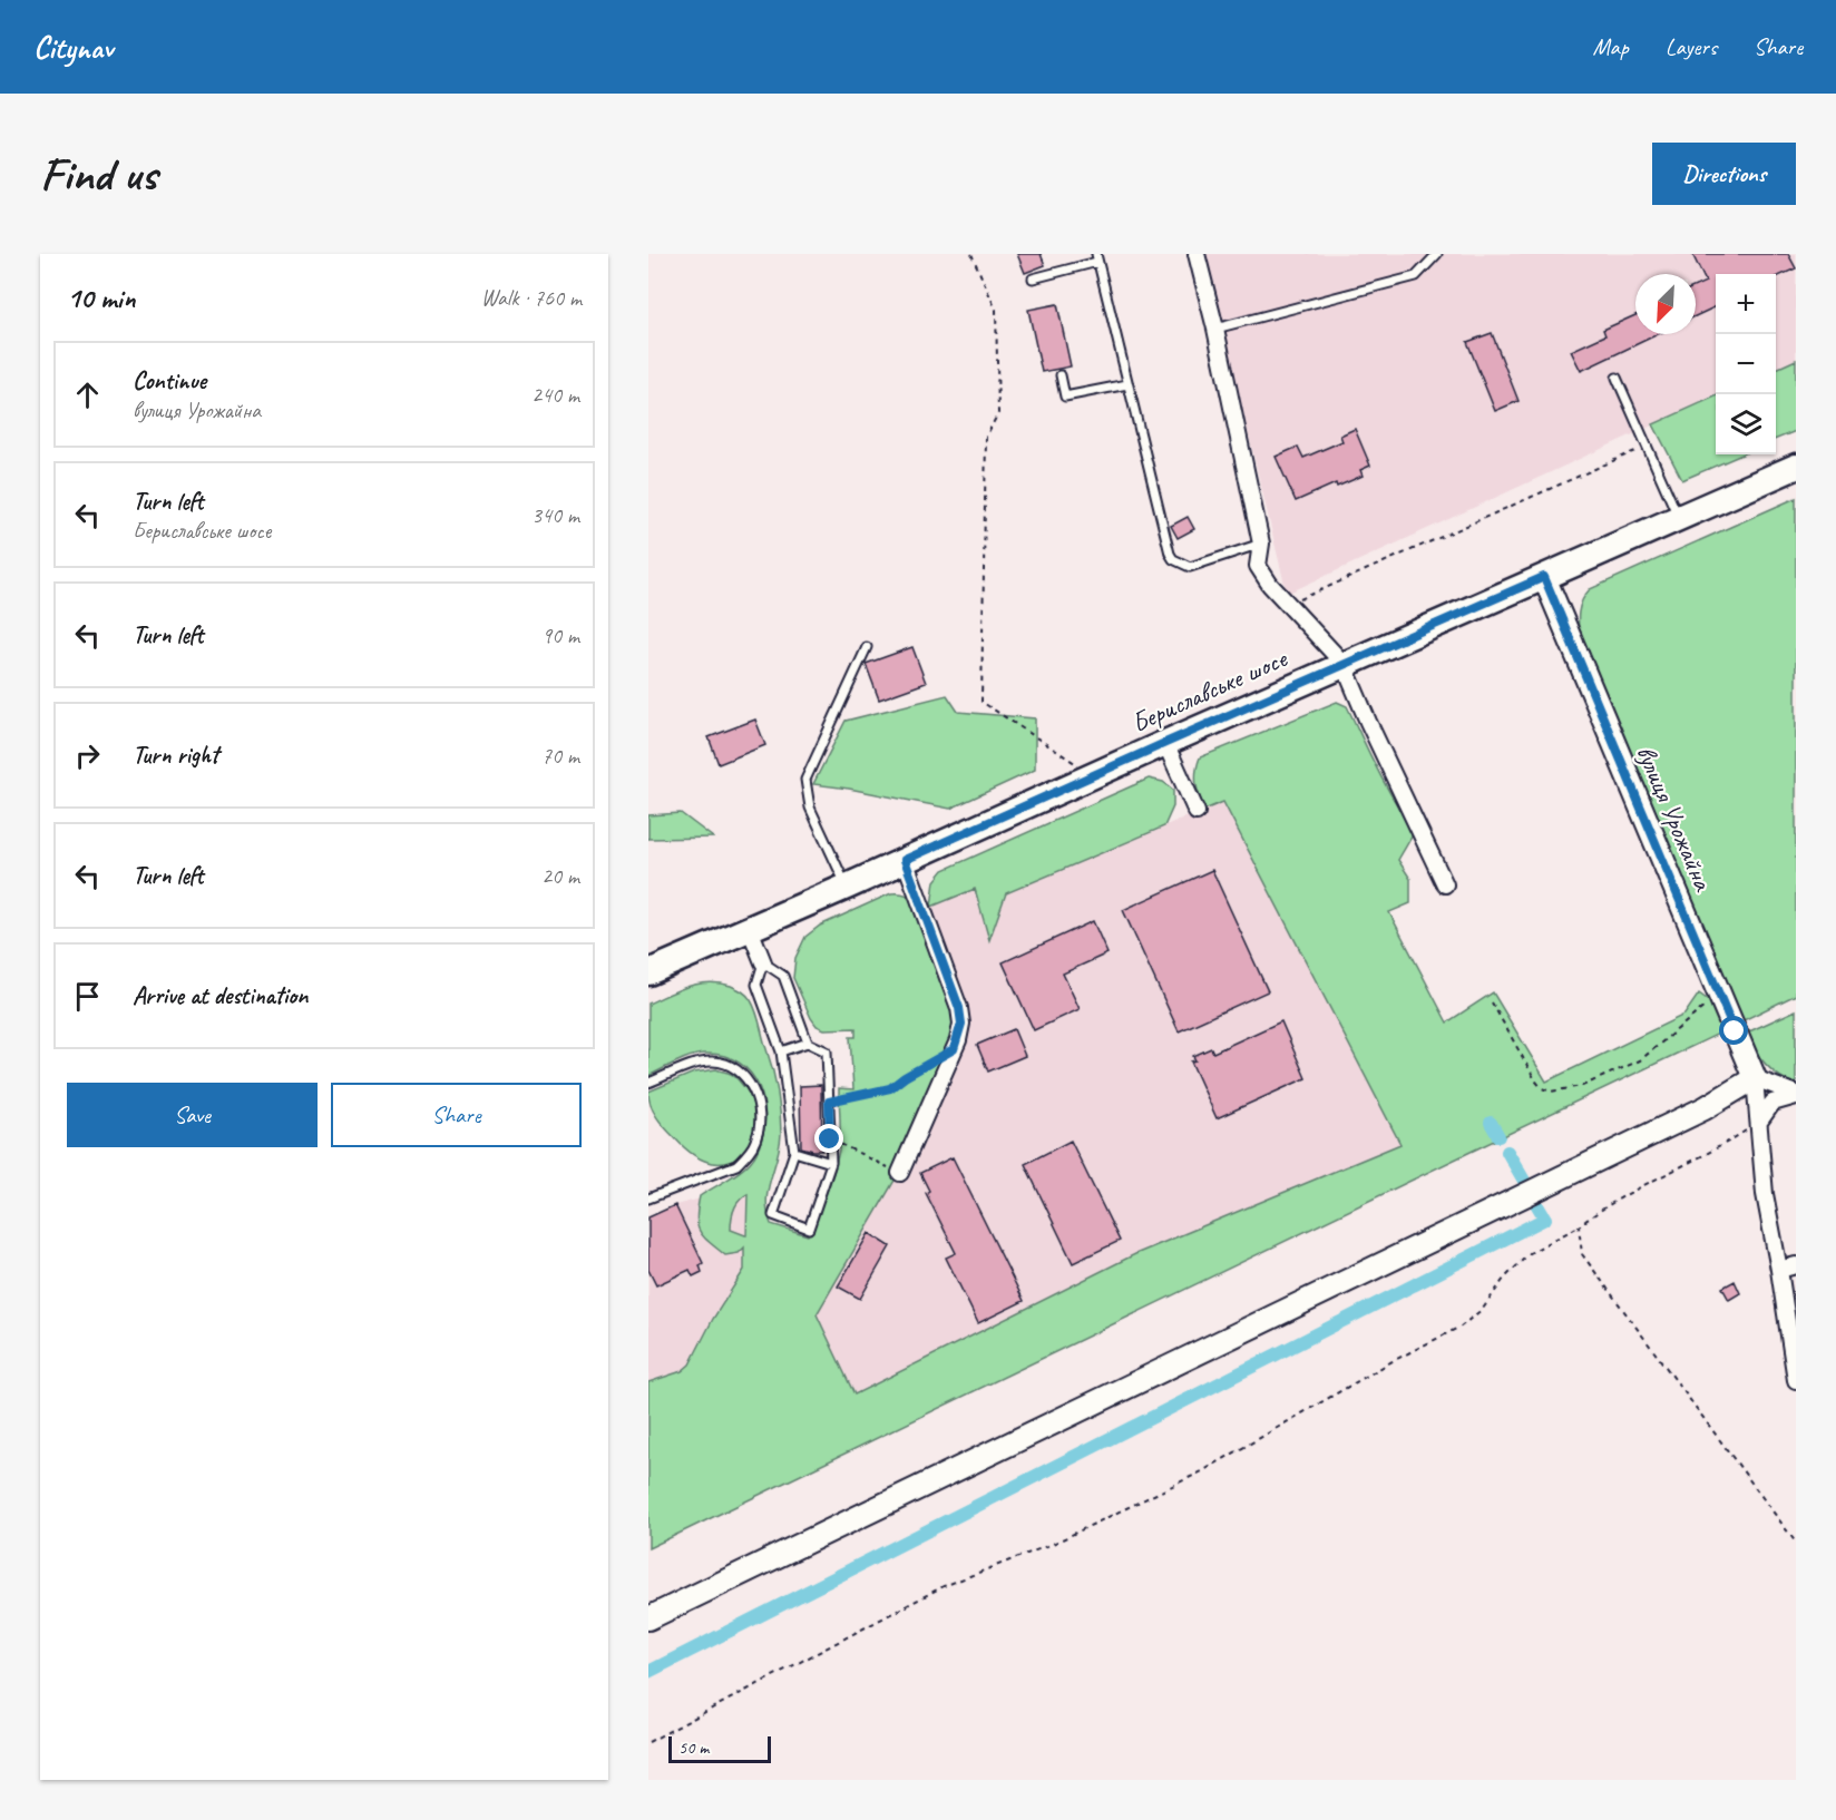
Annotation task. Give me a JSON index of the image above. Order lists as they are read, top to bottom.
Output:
{
  "streets": {
    "main road": ["Бериславське шосе"],
    "street": ["вулиця Урожайна"]
  },
  "crossings": [
    ["Бериславське шосе", "вулиця Урожайна"]
  ],
  "scale_bar": "50 m",
  "north": "bottom left",
  "page": {
    "header": "Citynav",
    "nav": ["Map", "Layers", "Share"],
    "buttons": [
      "Directions",
      ["Save", "Share"]
    ],
    "title": "Find us",
    "heading": ["10 min", "Walk · 760 m"],
    "map_buttons": ["+", "−"],
    "list": [
      ["Continue", "вулиця Урожайна", "240 m"],
      ["Turn left", "Бериславське шосе", "340 m"],
      ["Turn left", "90 m"],
      ["Turn right", "70 m"],
      ["Turn left", "20 m"],
      "Arrive at destination"
    ],
    "scale": "50 m"
  }
}
